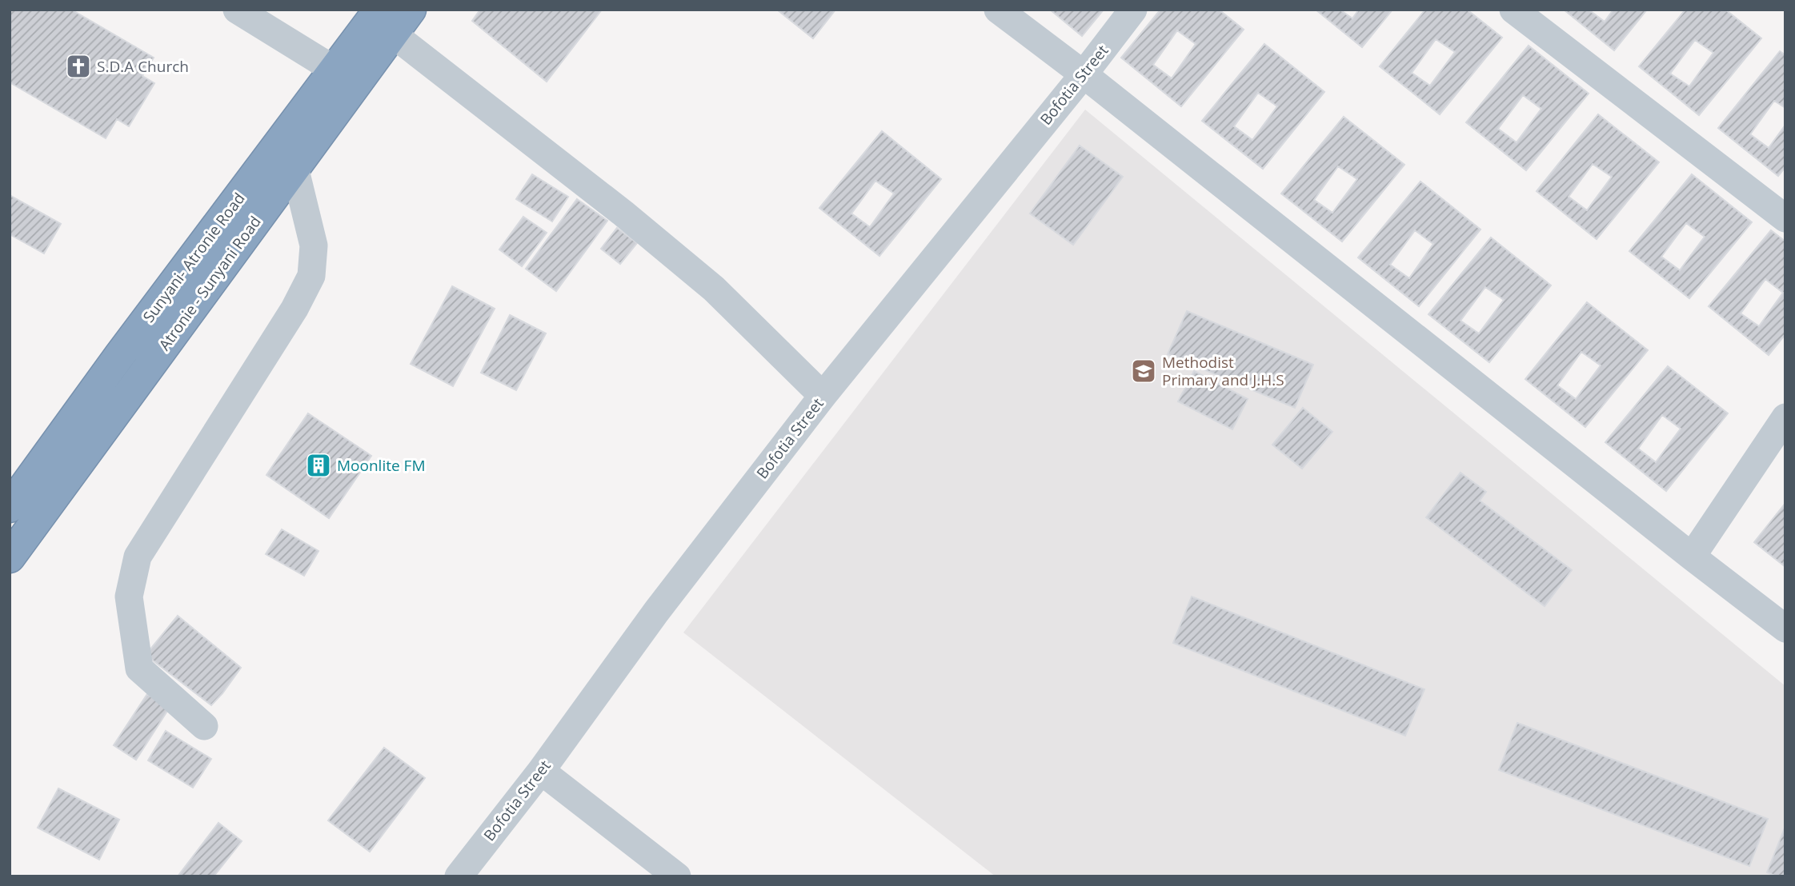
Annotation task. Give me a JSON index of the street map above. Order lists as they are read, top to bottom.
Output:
{
  "streets": {
    "highway": ["Sunyani- Atronie Road", "Atronie - Sunyani Road"],
    "street": ["Bofotia Street"]
  },
  "crossings": [
    ["Sunyani- Atronie Road", "Atronie - Sunyani Road"]
  ],
  "places": {
    "church": ["S.D.A Church"],
    "school or university": ["Methodist Primary and J.H.S"],
    "building": ["Moonlite FM"]
  }
}
